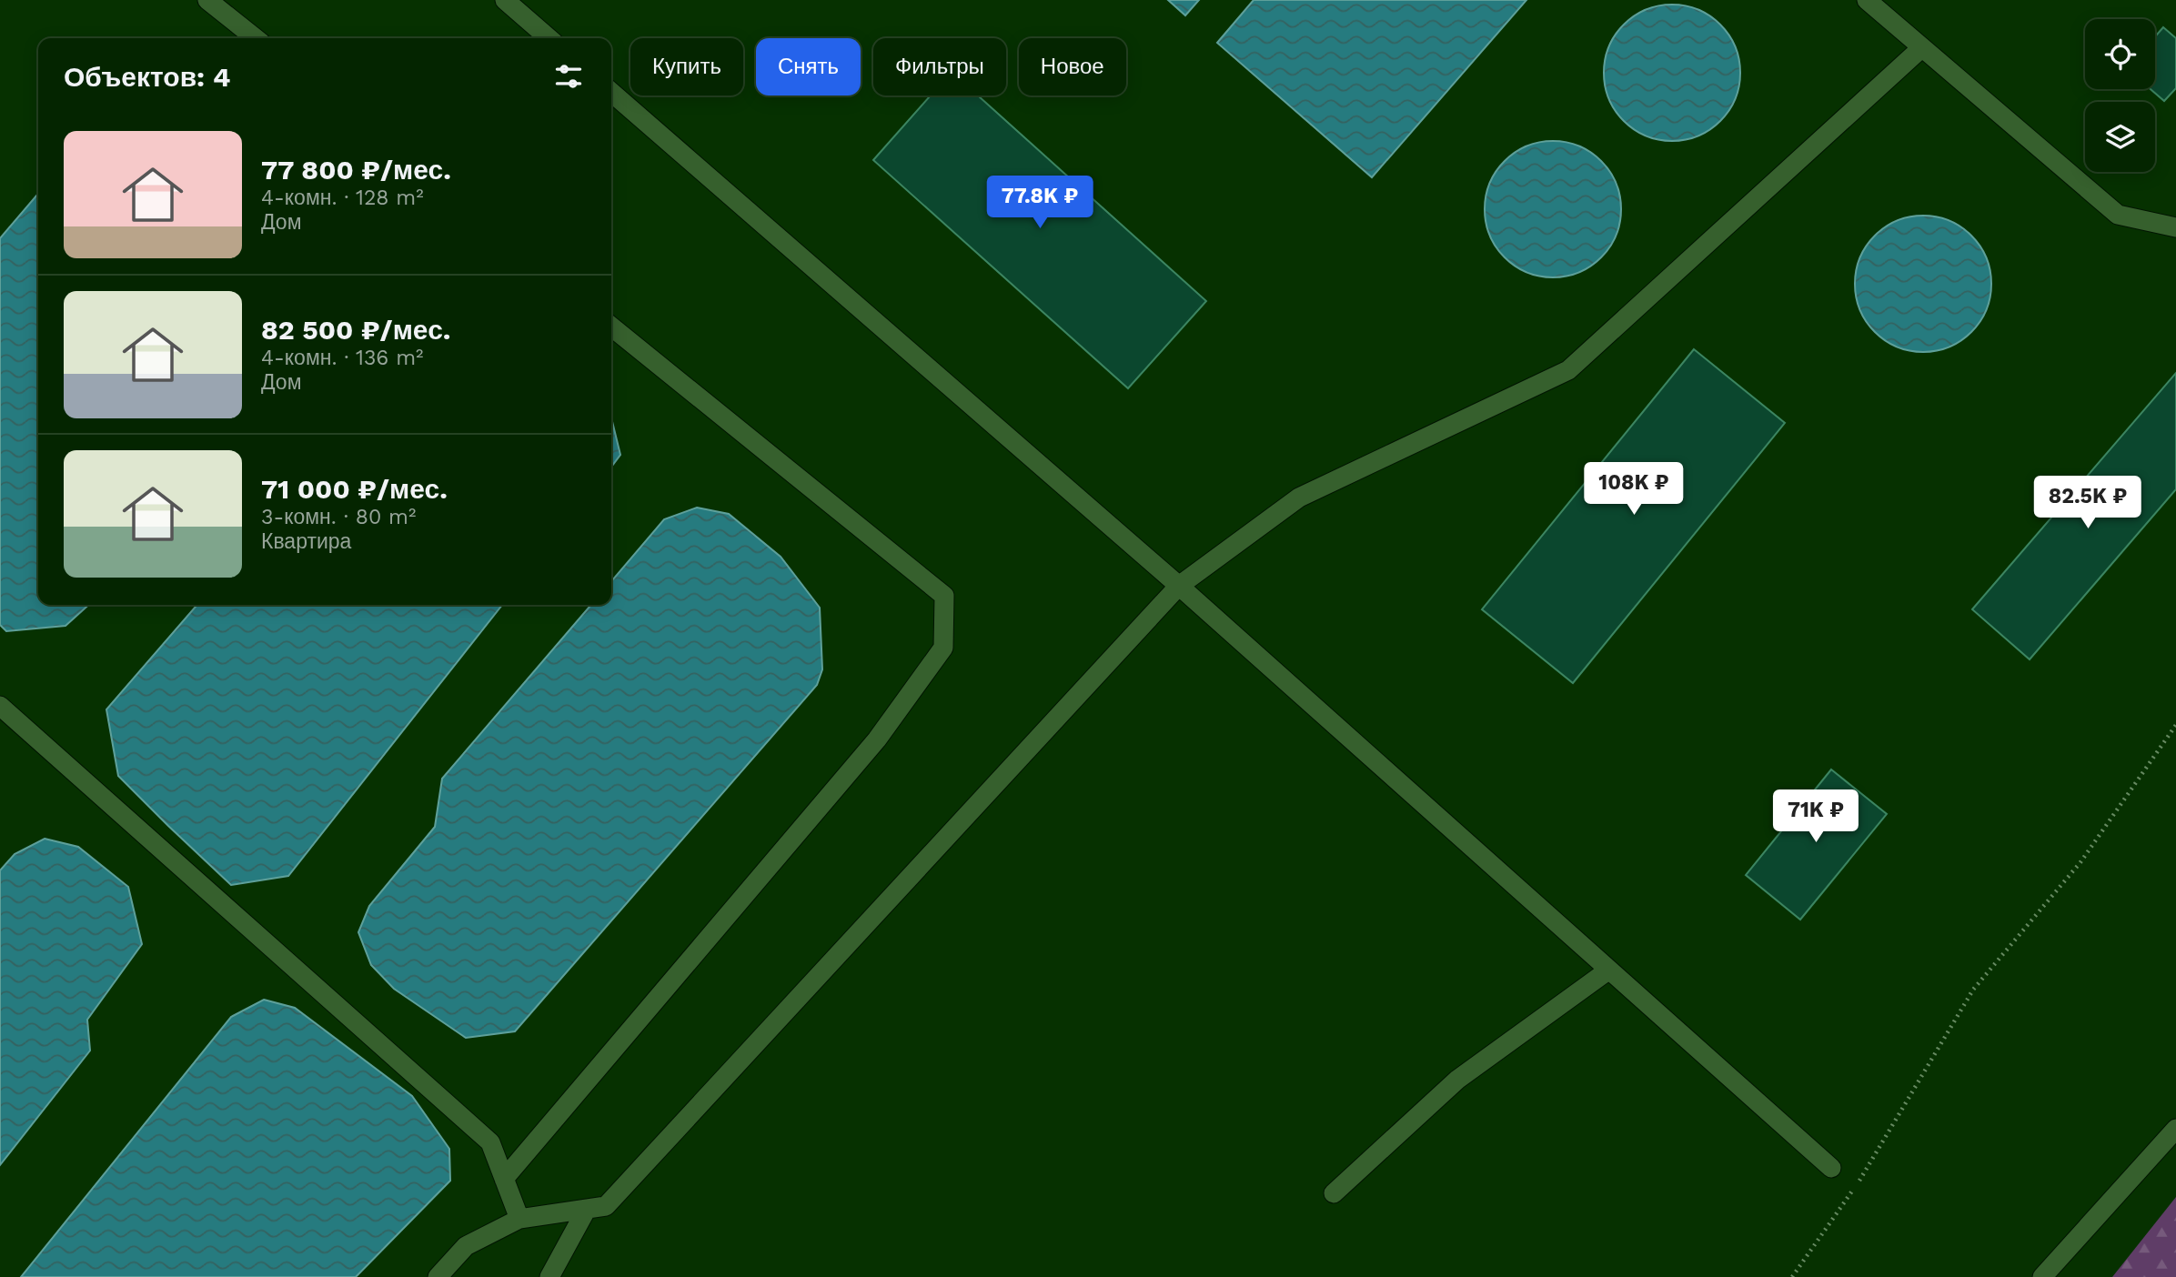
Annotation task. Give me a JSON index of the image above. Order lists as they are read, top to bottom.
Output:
{
  "page": {
    "chip": [
      "Купить",
      "Снять",
      "Фильтры",
      "Новое"
    ],
    "heading": "Объектов: 4",
    "list": [
      {
        "name": "77 800 ₽/мес.",
        "note": "4-комн. · 128 m² · Дом"
      },
      {
        "name": "82 500 ₽/мес.",
        "note": "4-комн. · 136 m² · Дом"
      },
      {
        "name": "71 000 ₽/мес.",
        "note": "3-комн. · 80 m² · Квартира"
      }
    ],
    "price": [
      "77.8K ₽",
      "108K ₽",
      "82.5K ₽",
      "71K ₽"
    ]
  }
}
